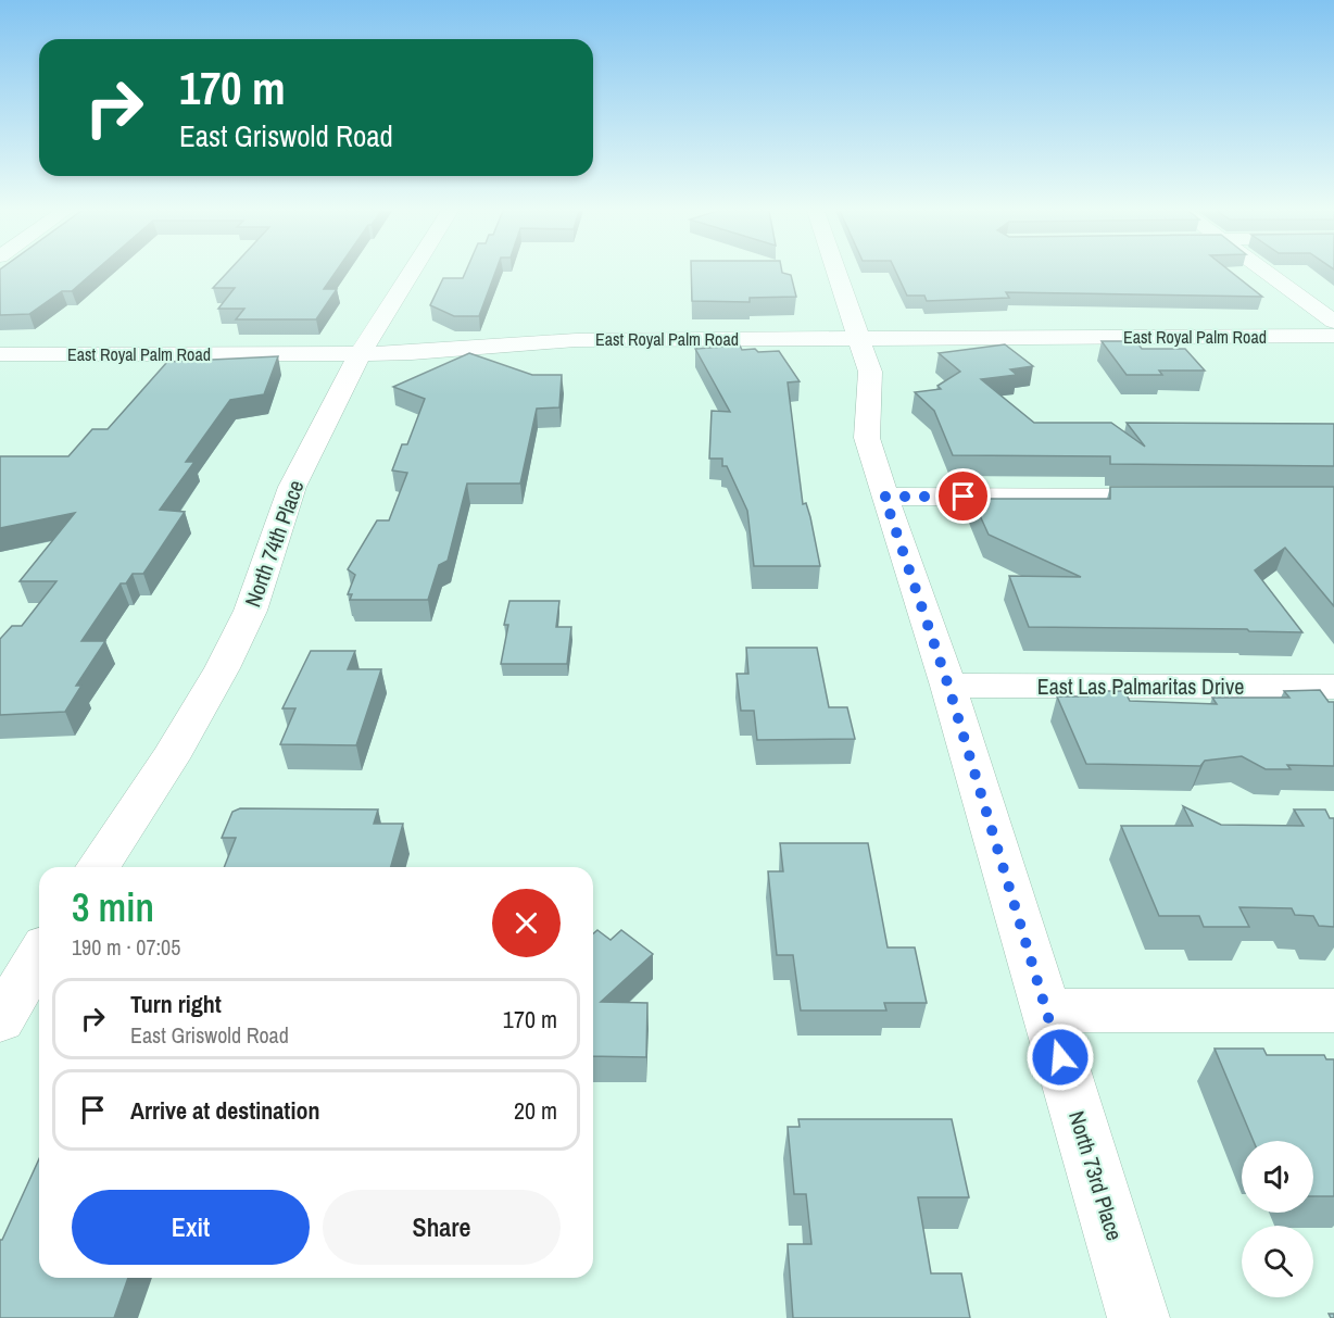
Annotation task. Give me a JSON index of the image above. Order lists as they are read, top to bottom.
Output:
{
  "streets": {
    "street": [
      "East Royal Palm Road",
      "North 74th Place",
      "East Las Palmaritas Drive",
      "North 73rd Place"
    ]
  },
  "crossings": [
    ["East Royal Palm Road", "North 74th Place"],
    ["East Royal Palm Road", "North 73rd Place"],
    ["East Las Palmaritas Drive", "North 73rd Place"]
  ],
  "page": {
    "turn": ["170 m", "East Griswold Road"],
    "heading": ["3 min", "190 m · 07:05"],
    "list": [
      {
        "name": "Turn right",
        "note": "East Griswold Road",
        "value": "170 m"
      },
      {
        "name": "Arrive at destination",
        "value": "20 m"
      }
    ],
    "buttons": ["Exit", "Share"]
  }
}
